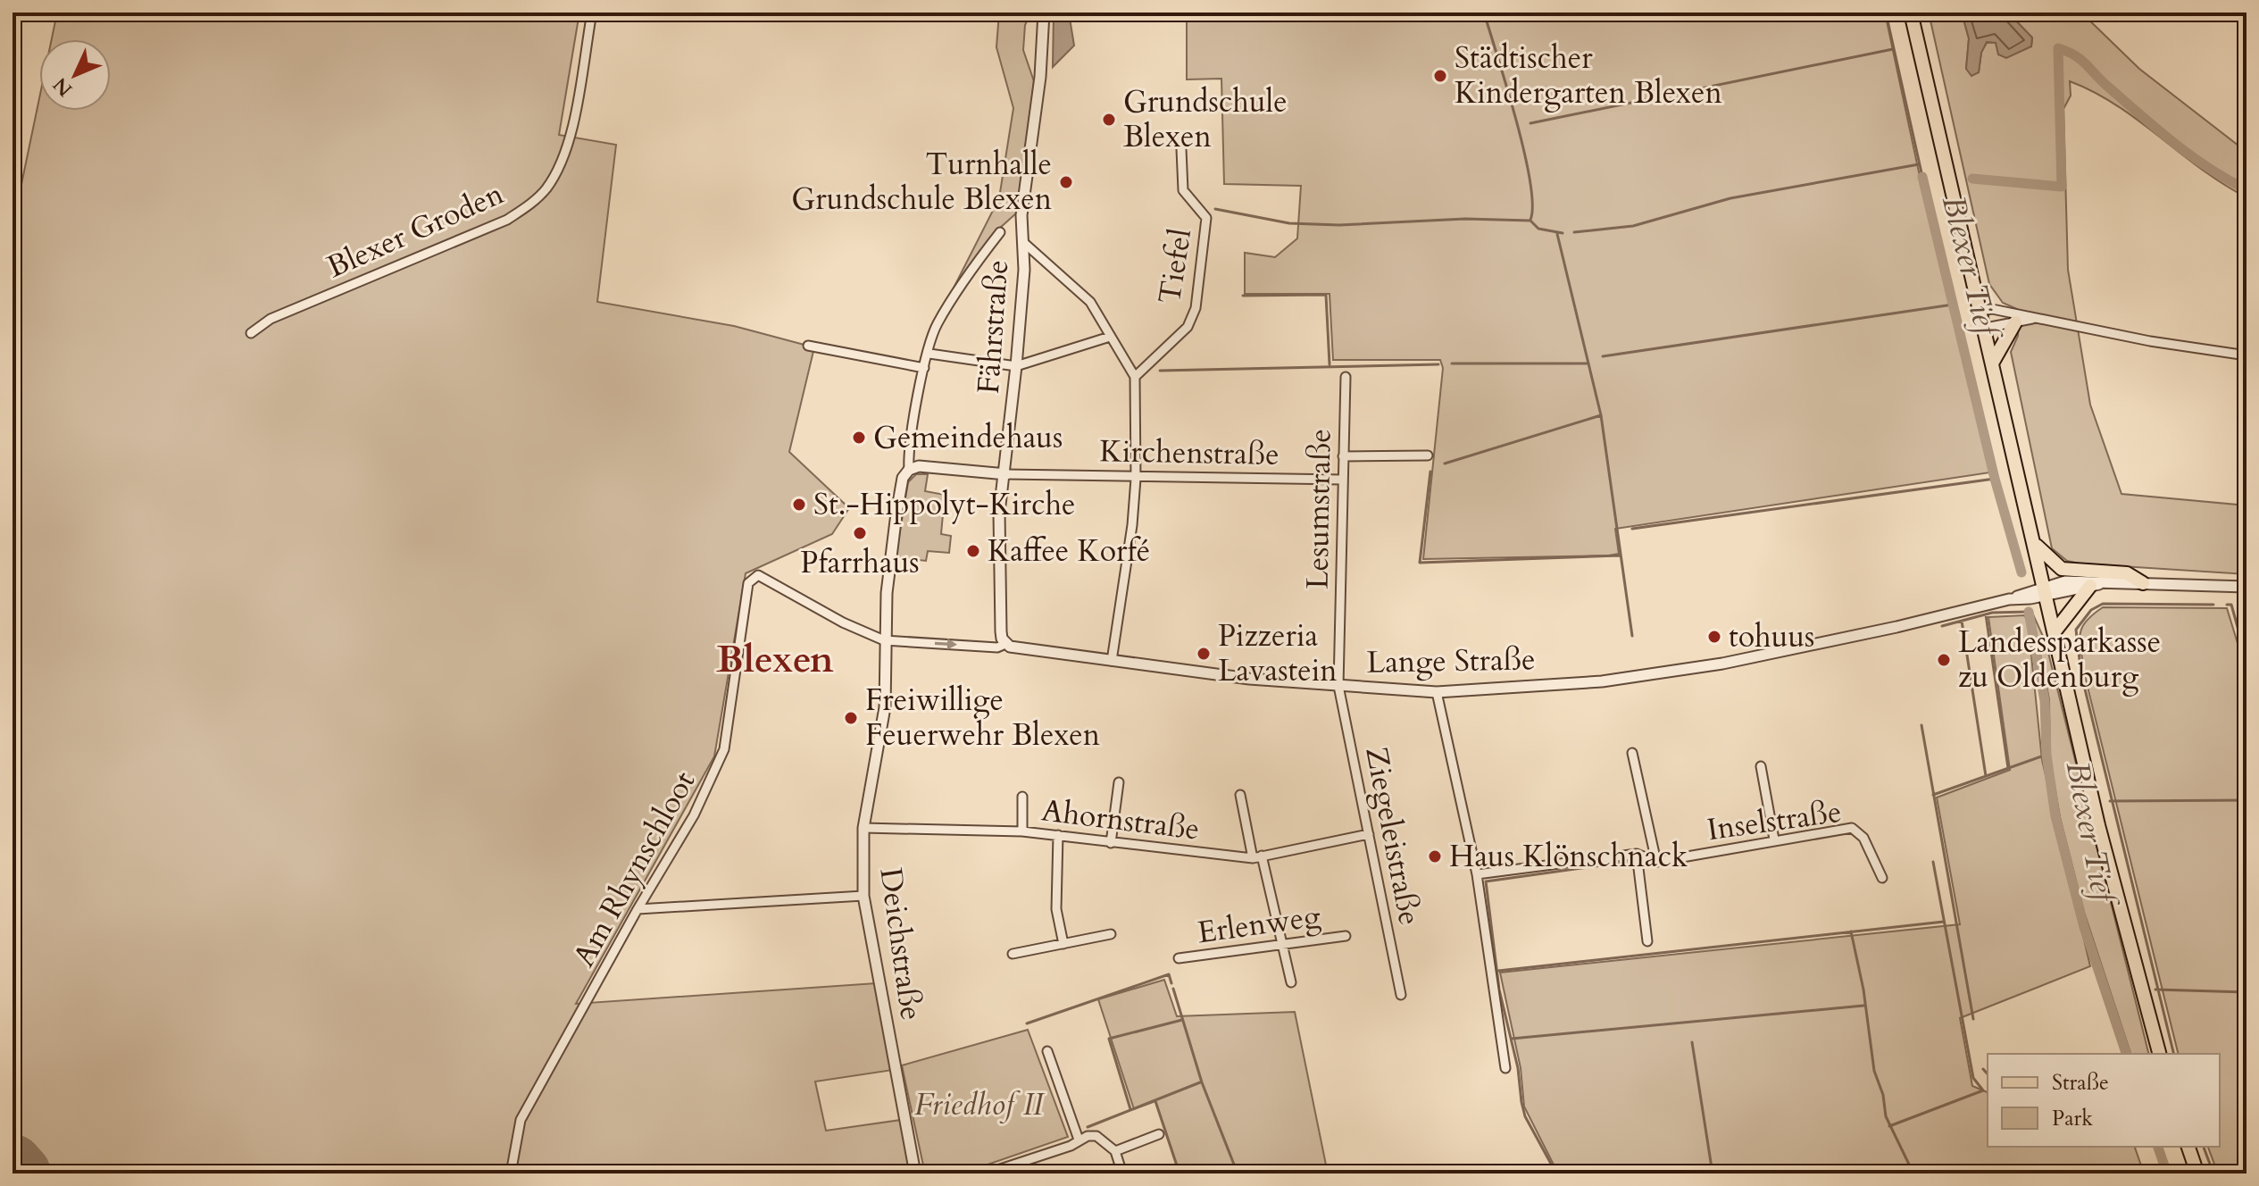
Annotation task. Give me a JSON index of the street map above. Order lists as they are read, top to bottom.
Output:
{
  "streets": {
    "street": [
      "Blexer Groden",
      "Tiefel",
      "Fährstraße",
      "Kirchenstraße",
      "Lesumstraße",
      "Lange Straße",
      "Ahornstraße",
      "Inselstraße",
      "Ziegeleistraße",
      "Am Rhynschloot",
      "Erlenweg",
      "Deichstraße"
    ]
  },
  "crossings": [
    ["Fährstraße", "Kirchenstraße"],
    ["Fährstraße", "Lange Straße"],
    ["Kirchenstraße", "Lesumstraße"],
    ["Kirchenstraße", "Deichstraße"],
    ["Lesumstraße", "Lange Straße"],
    ["Lesumstraße", "Ziegeleistraße"],
    ["Lange Straße", "Ziegeleistraße"],
    ["Lange Straße", "Am Rhynschloot"],
    ["Lange Straße", "Deichstraße"],
    ["Ahornstraße", "Ziegeleistraße"],
    ["Ahornstraße", "Deichstraße"]
  ],
  "districts": ["Blexen"],
  "water": ["Blexer Tief"],
  "parks": ["Friedhof II"],
  "places": [
    "Städtischer Kindergarten Blexen",
    "Grundschule Blexen",
    "Turnhalle Grundschule Blexen",
    "Gemeindehaus",
    "St.-Hippolyt-Kirche",
    "Pfarrhaus",
    "Kaffee Korfé",
    "tohuus",
    "Pizzeria Lavastein",
    "Landessparkasse zu Oldenburg",
    "Freiwillige Feuerwehr Blexen",
    "Haus Klönschnack"
  ],
  "legend": ["Straße", "Park"],
  "north": "bottom left"
}
